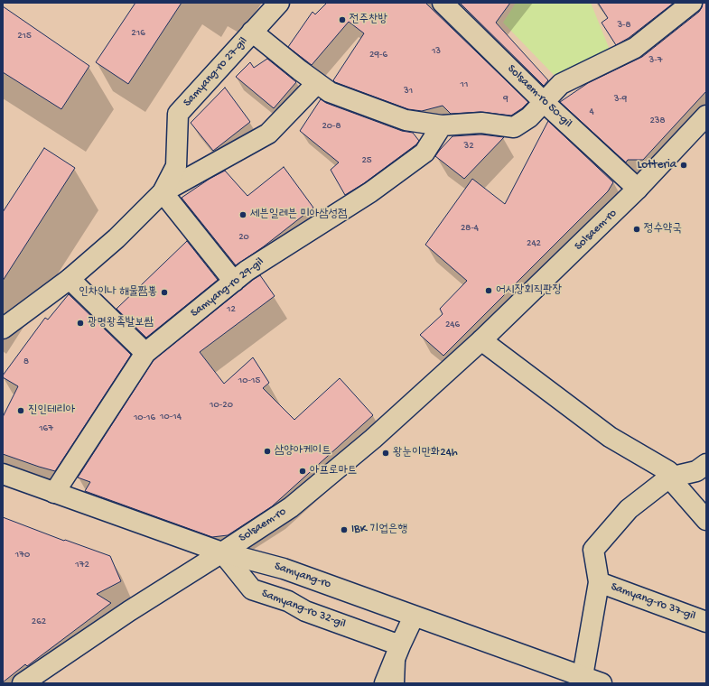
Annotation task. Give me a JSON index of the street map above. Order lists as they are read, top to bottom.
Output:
{
  "streets": {
    "street": [
      "Samyang-ro 27-gil",
      "Solsaem-ro 50-gil",
      "Solsaem-ro",
      "Samyang-ro 29-gil",
      "Samyang-ro",
      "Samyang-ro 37-gil",
      "Samyang-ro 32-gil"
    ]
  },
  "crossings": [
    ["Solsaem-ro 50-gil", "Solsaem-ro"],
    ["Solsaem-ro", "Samyang-ro"],
    ["Solsaem-ro", "Samyang-ro 32-gil"],
    ["Samyang-ro 29-gil", "Samyang-ro"],
    ["Samyang-ro", "Samyang-ro 32-gil"]
  ],
  "places": [
    "전주찬방",
    "Lotteria",
    "세븐일레븐 미아삼성점",
    "정수약국",
    "어시장회직판장",
    "인차이나 해물짬뽕",
    "광명왕족발보쌈",
    "진인테리아",
    "삼양아케이트",
    "왕눈이만화24h",
    "아프로마트",
    "IBK 기업은행"
  ],
  "house_numbers": [
    "3-8",
    "216",
    "215",
    "13",
    "29-6",
    "3-7",
    "11",
    "31",
    "9",
    "3-9",
    "4",
    "238",
    "20-8",
    "32",
    "25",
    "28-4",
    "20",
    "242",
    "12",
    "246",
    "8",
    "10-15",
    "10-20",
    "10-14",
    "10-16",
    "167",
    "170",
    "172",
    "262"
  ]
}
